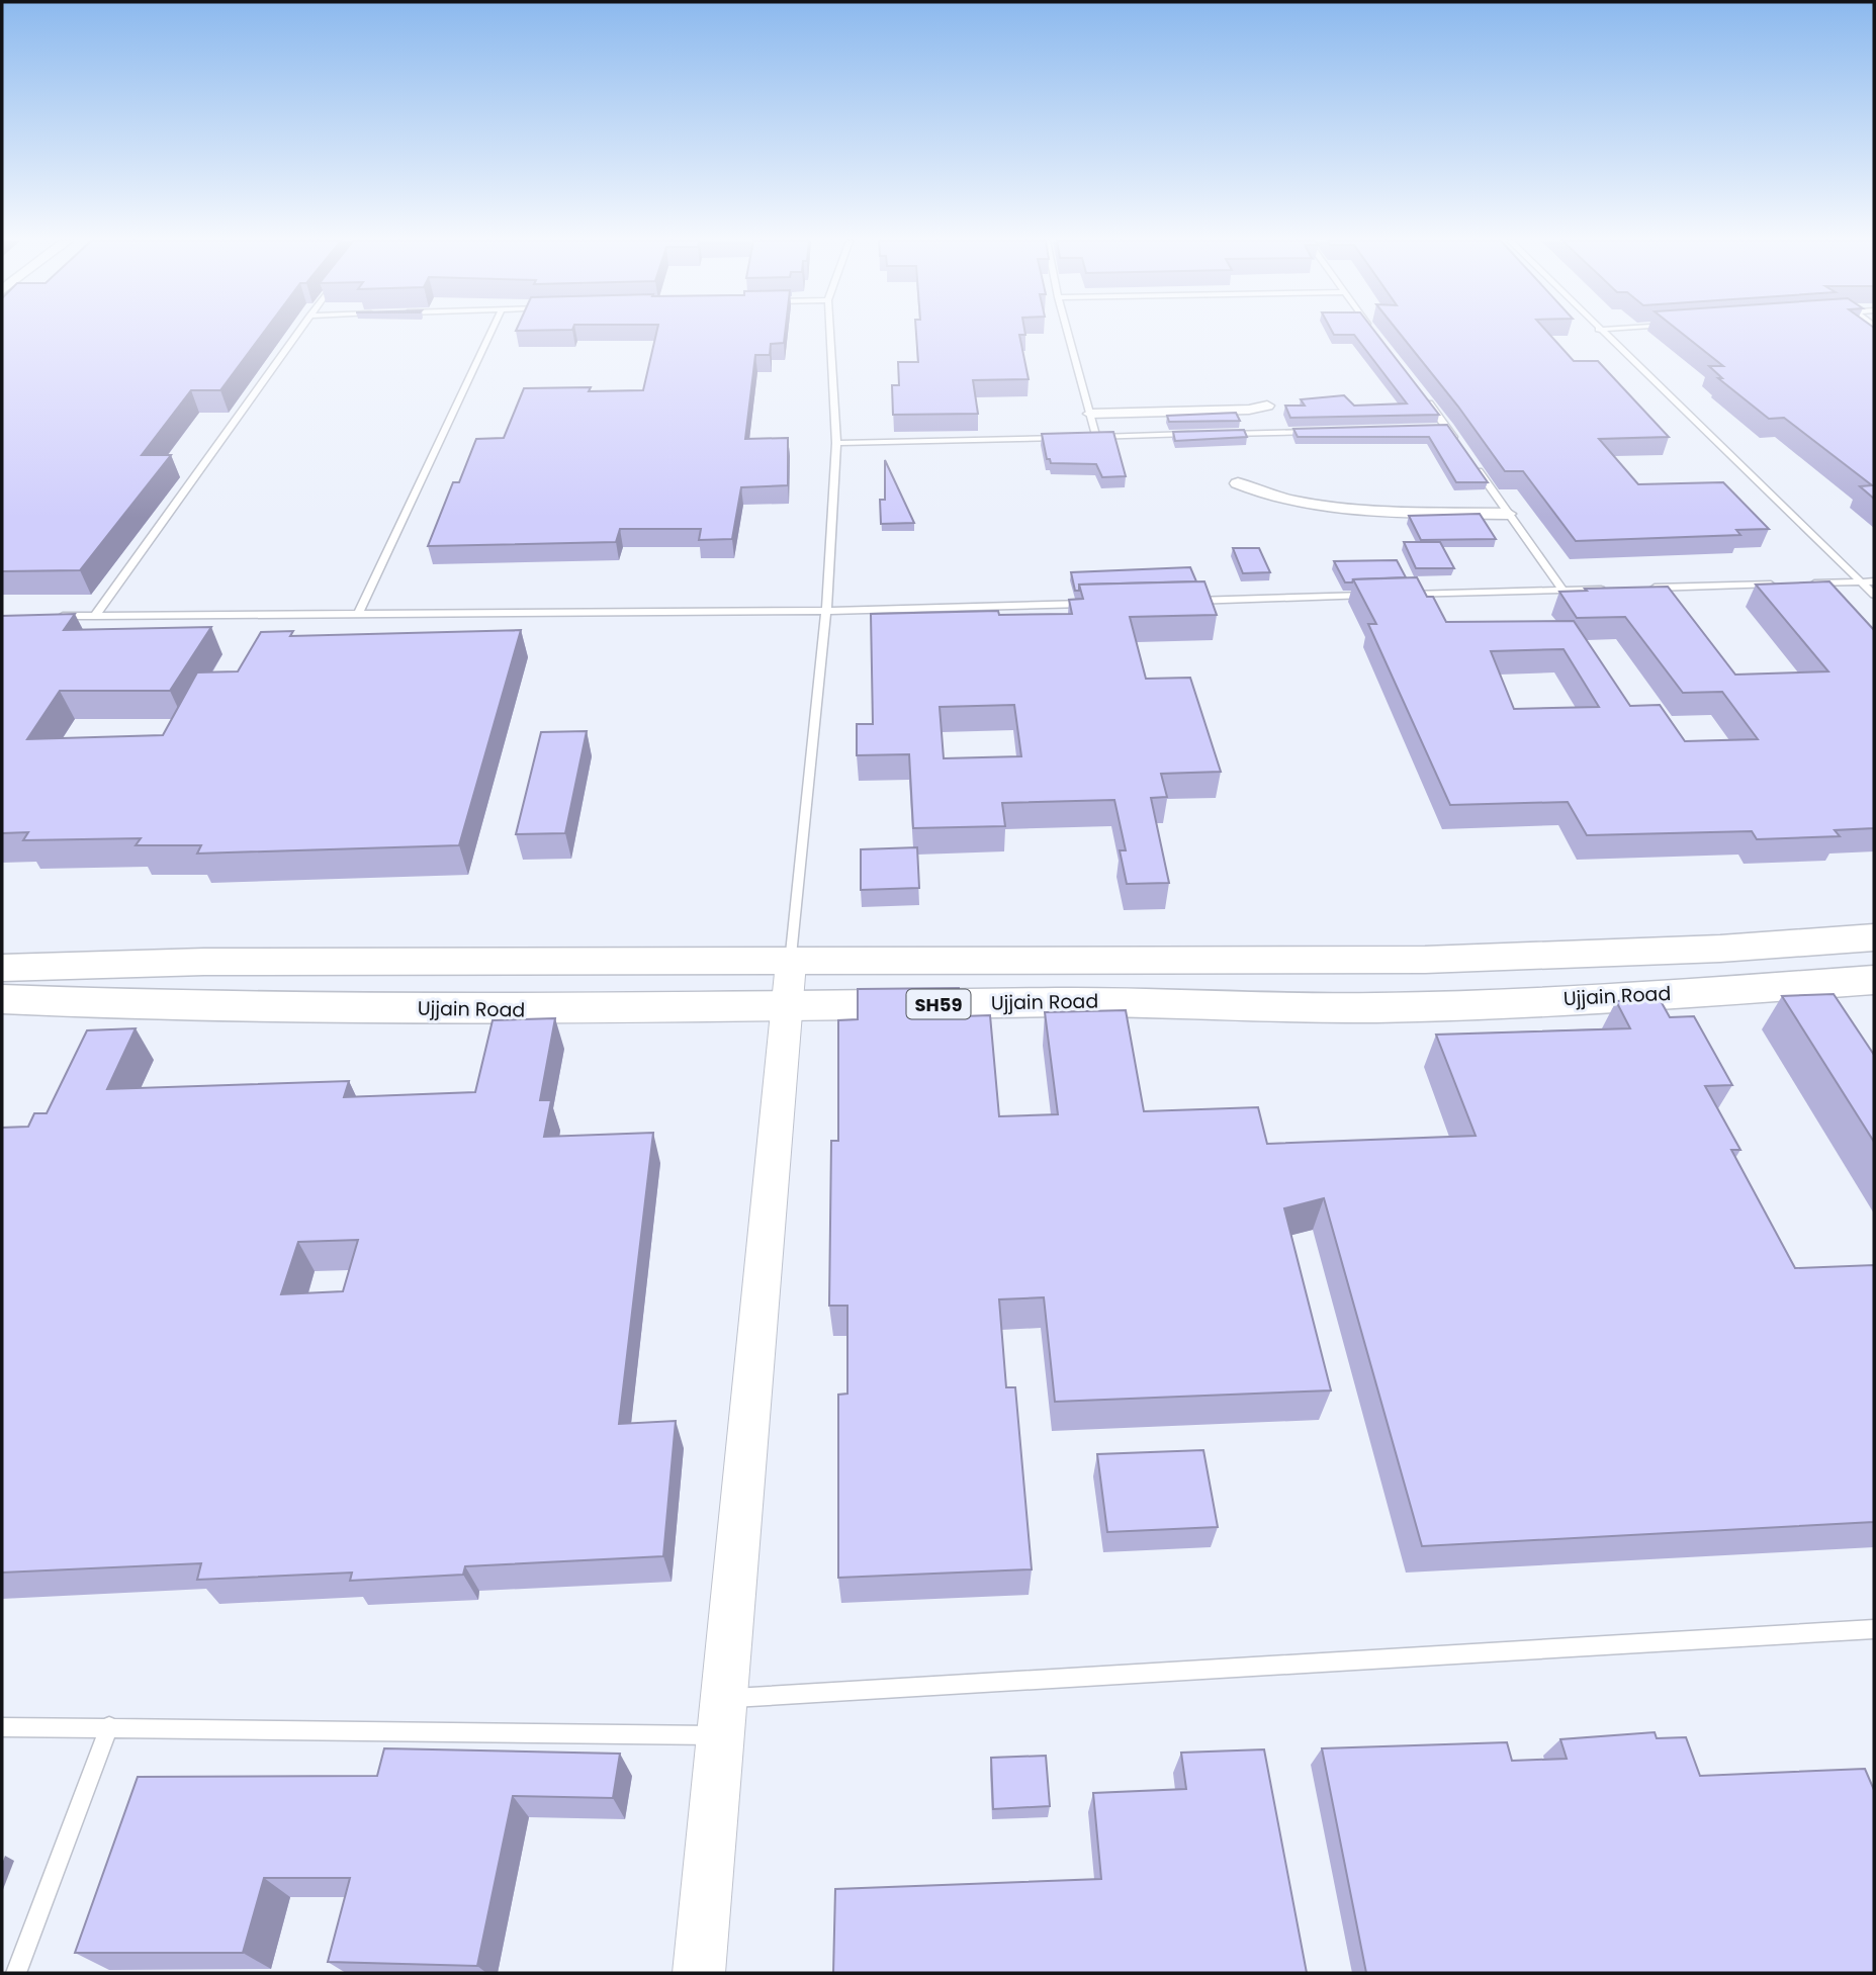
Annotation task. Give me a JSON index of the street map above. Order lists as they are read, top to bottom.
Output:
{
  "streets": {
    "main road": ["Ujjain Road", "SH59"]
  }
}
